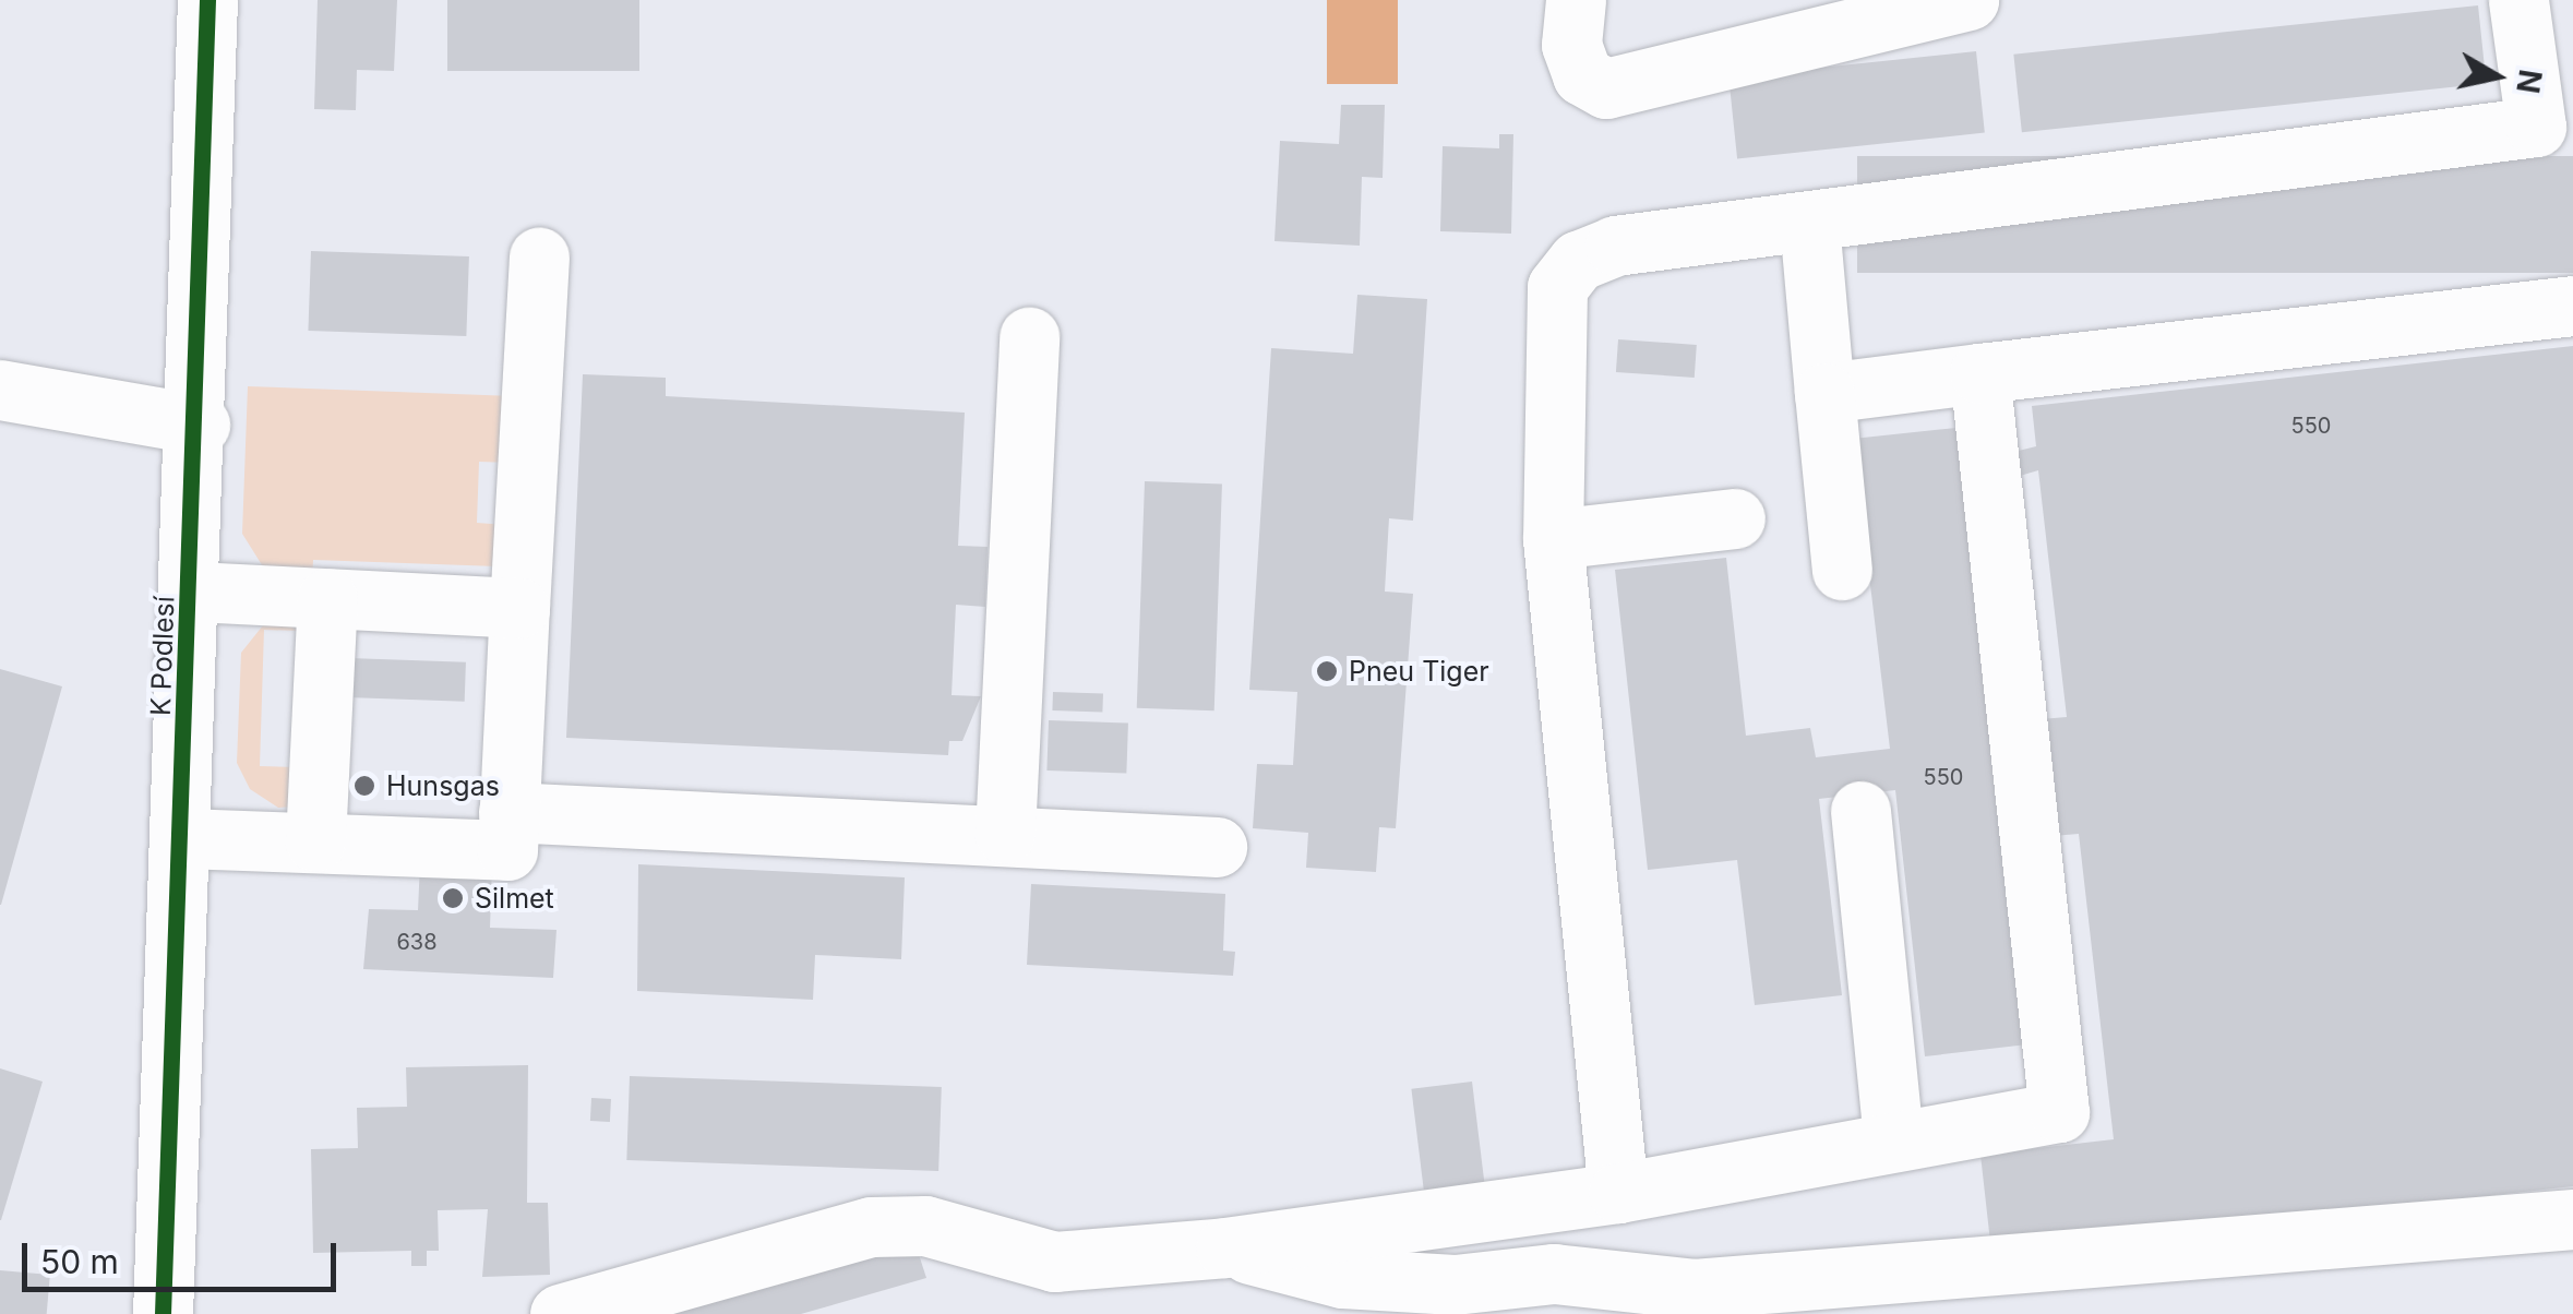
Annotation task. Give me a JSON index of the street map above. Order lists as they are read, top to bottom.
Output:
{
  "streets": {
    "street": ["K Podlesí"]
  },
  "places": ["Pneu Tiger", "Hunsgas", "Silmet"],
  "house_numbers": ["550", "550", "638"],
  "scale_bar": "50 m",
  "north": "right"
}
